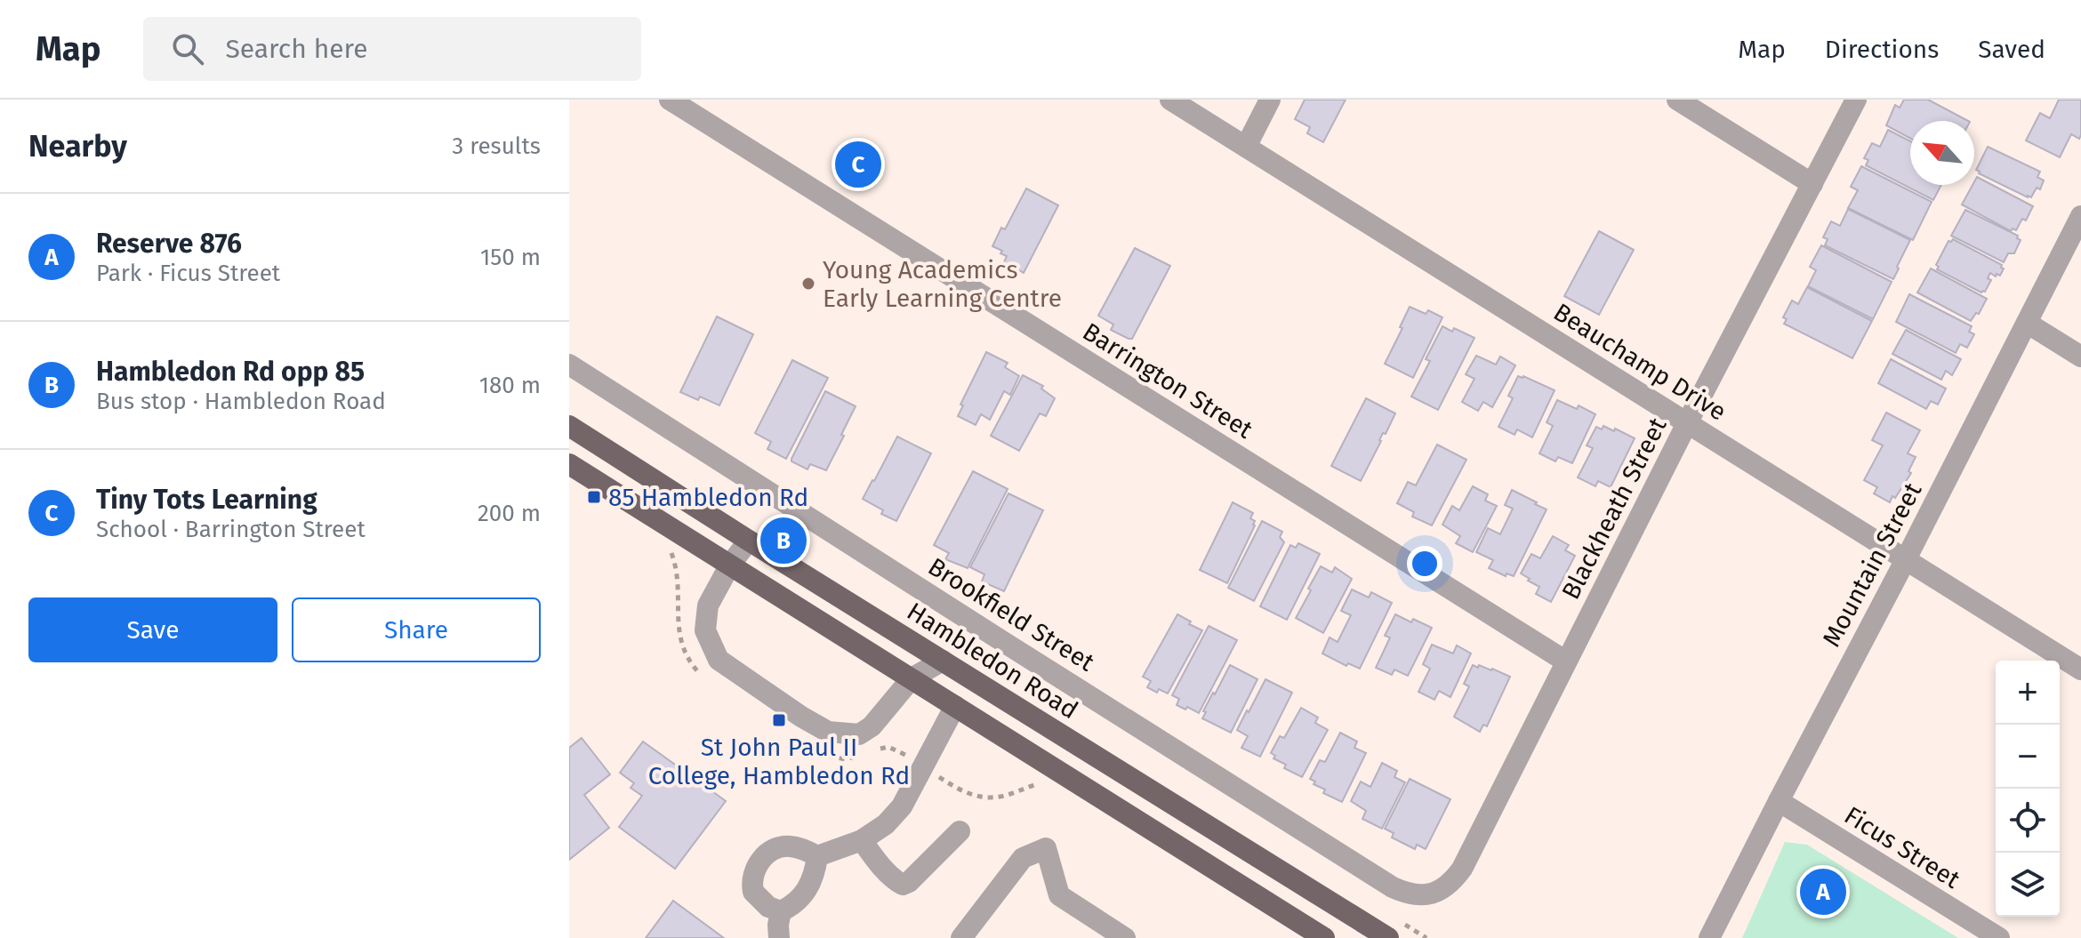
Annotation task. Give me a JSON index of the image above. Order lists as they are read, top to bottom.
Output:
{
  "streets": {
    "main road": ["Hambledon Road"],
    "street": [
      "Beauchamp Drive",
      "Barrington Street",
      "Blackheath Street",
      "Mountain Street",
      "Brookfield Street",
      "Ficus Street"
    ]
  },
  "crossings": [
    ["Beauchamp Drive", "Blackheath Street"],
    ["Beauchamp Drive", "Mountain Street"],
    ["Barrington Street", "Blackheath Street"],
    ["Blackheath Street", "Brookfield Street"],
    ["Mountain Street", "Ficus Street"]
  ],
  "places": {
    "other": ["Young Academics Early Learning Centre"],
    "transit": ["85 Hambledon Rd", "St John Paul II College, Hambledon Rd"]
  },
  "north": "top left",
  "page": {
    "header": "Map",
    "search": "Search here",
    "nav": ["Map", "Directions", "Saved"],
    "heading": ["Nearby", "3 results"],
    "pins": ["C", "B", "A"],
    "list": [
      {
        "mark": "A",
        "name": "Reserve 876",
        "note": "Park · Ficus Street",
        "value": "150 m"
      },
      {
        "mark": "B",
        "name": "Hambledon Rd opp 85",
        "note": "Bus stop · Hambledon Road",
        "value": "180 m"
      },
      {
        "mark": "C",
        "name": "Tiny Tots Learning",
        "note": "School · Barrington Street",
        "value": "200 m"
      }
    ],
    "buttons": ["Save", "Share"],
    "map_buttons": ["+", "−"]
  }
}
